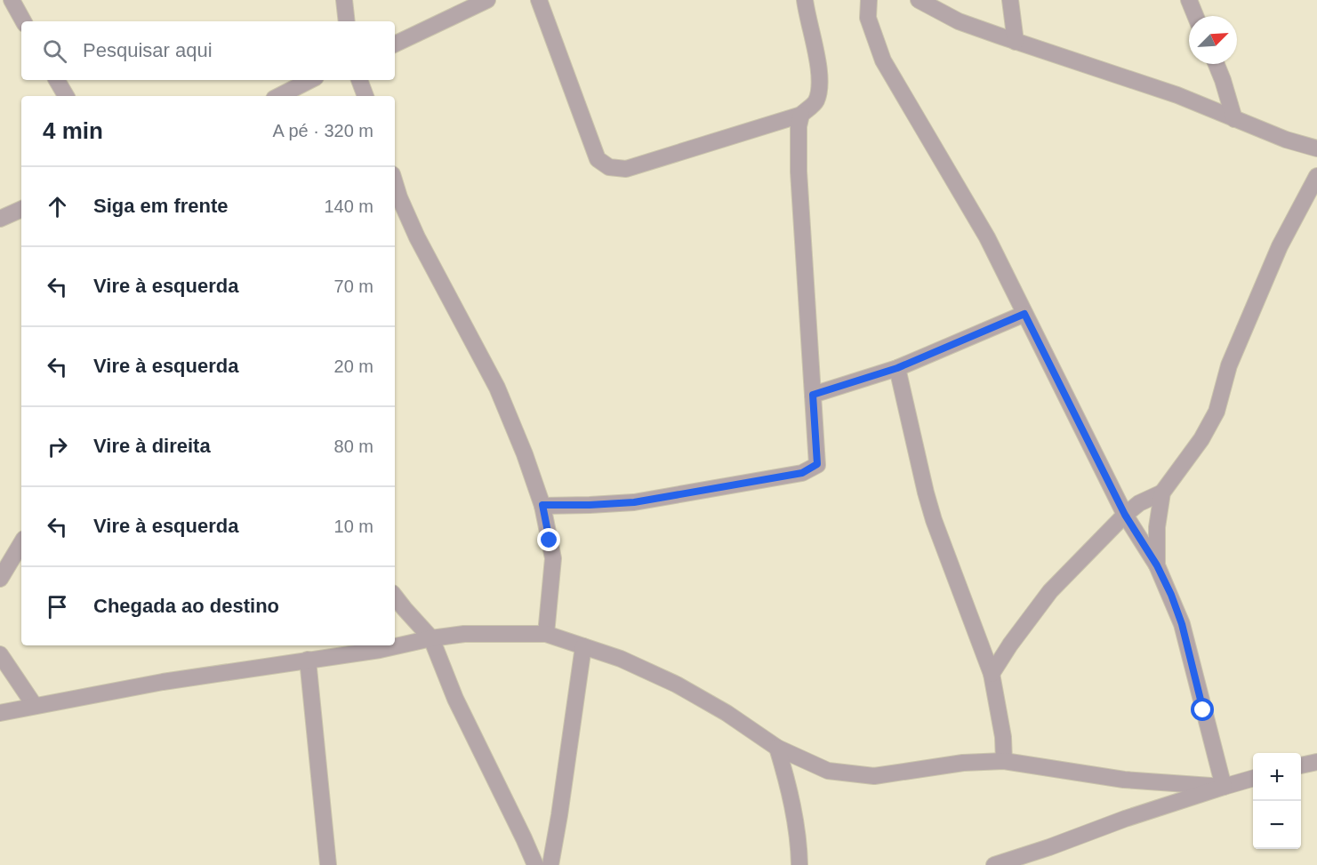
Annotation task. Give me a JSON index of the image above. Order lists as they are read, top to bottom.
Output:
{
  "north": "top right",
  "page": {
    "search": "Pesquisar aqui",
    "heading": ["4 min", "A pé · 320 m"],
    "list": [
      ["Siga em frente", "140 m"],
      ["Vire à esquerda", "70 m"],
      ["Vire à esquerda", "20 m"],
      ["Vire à direita", "80 m"],
      ["Vire à esquerda", "10 m"],
      "Chegada ao destino"
    ],
    "map_buttons": ["+", "−"]
  }
}
